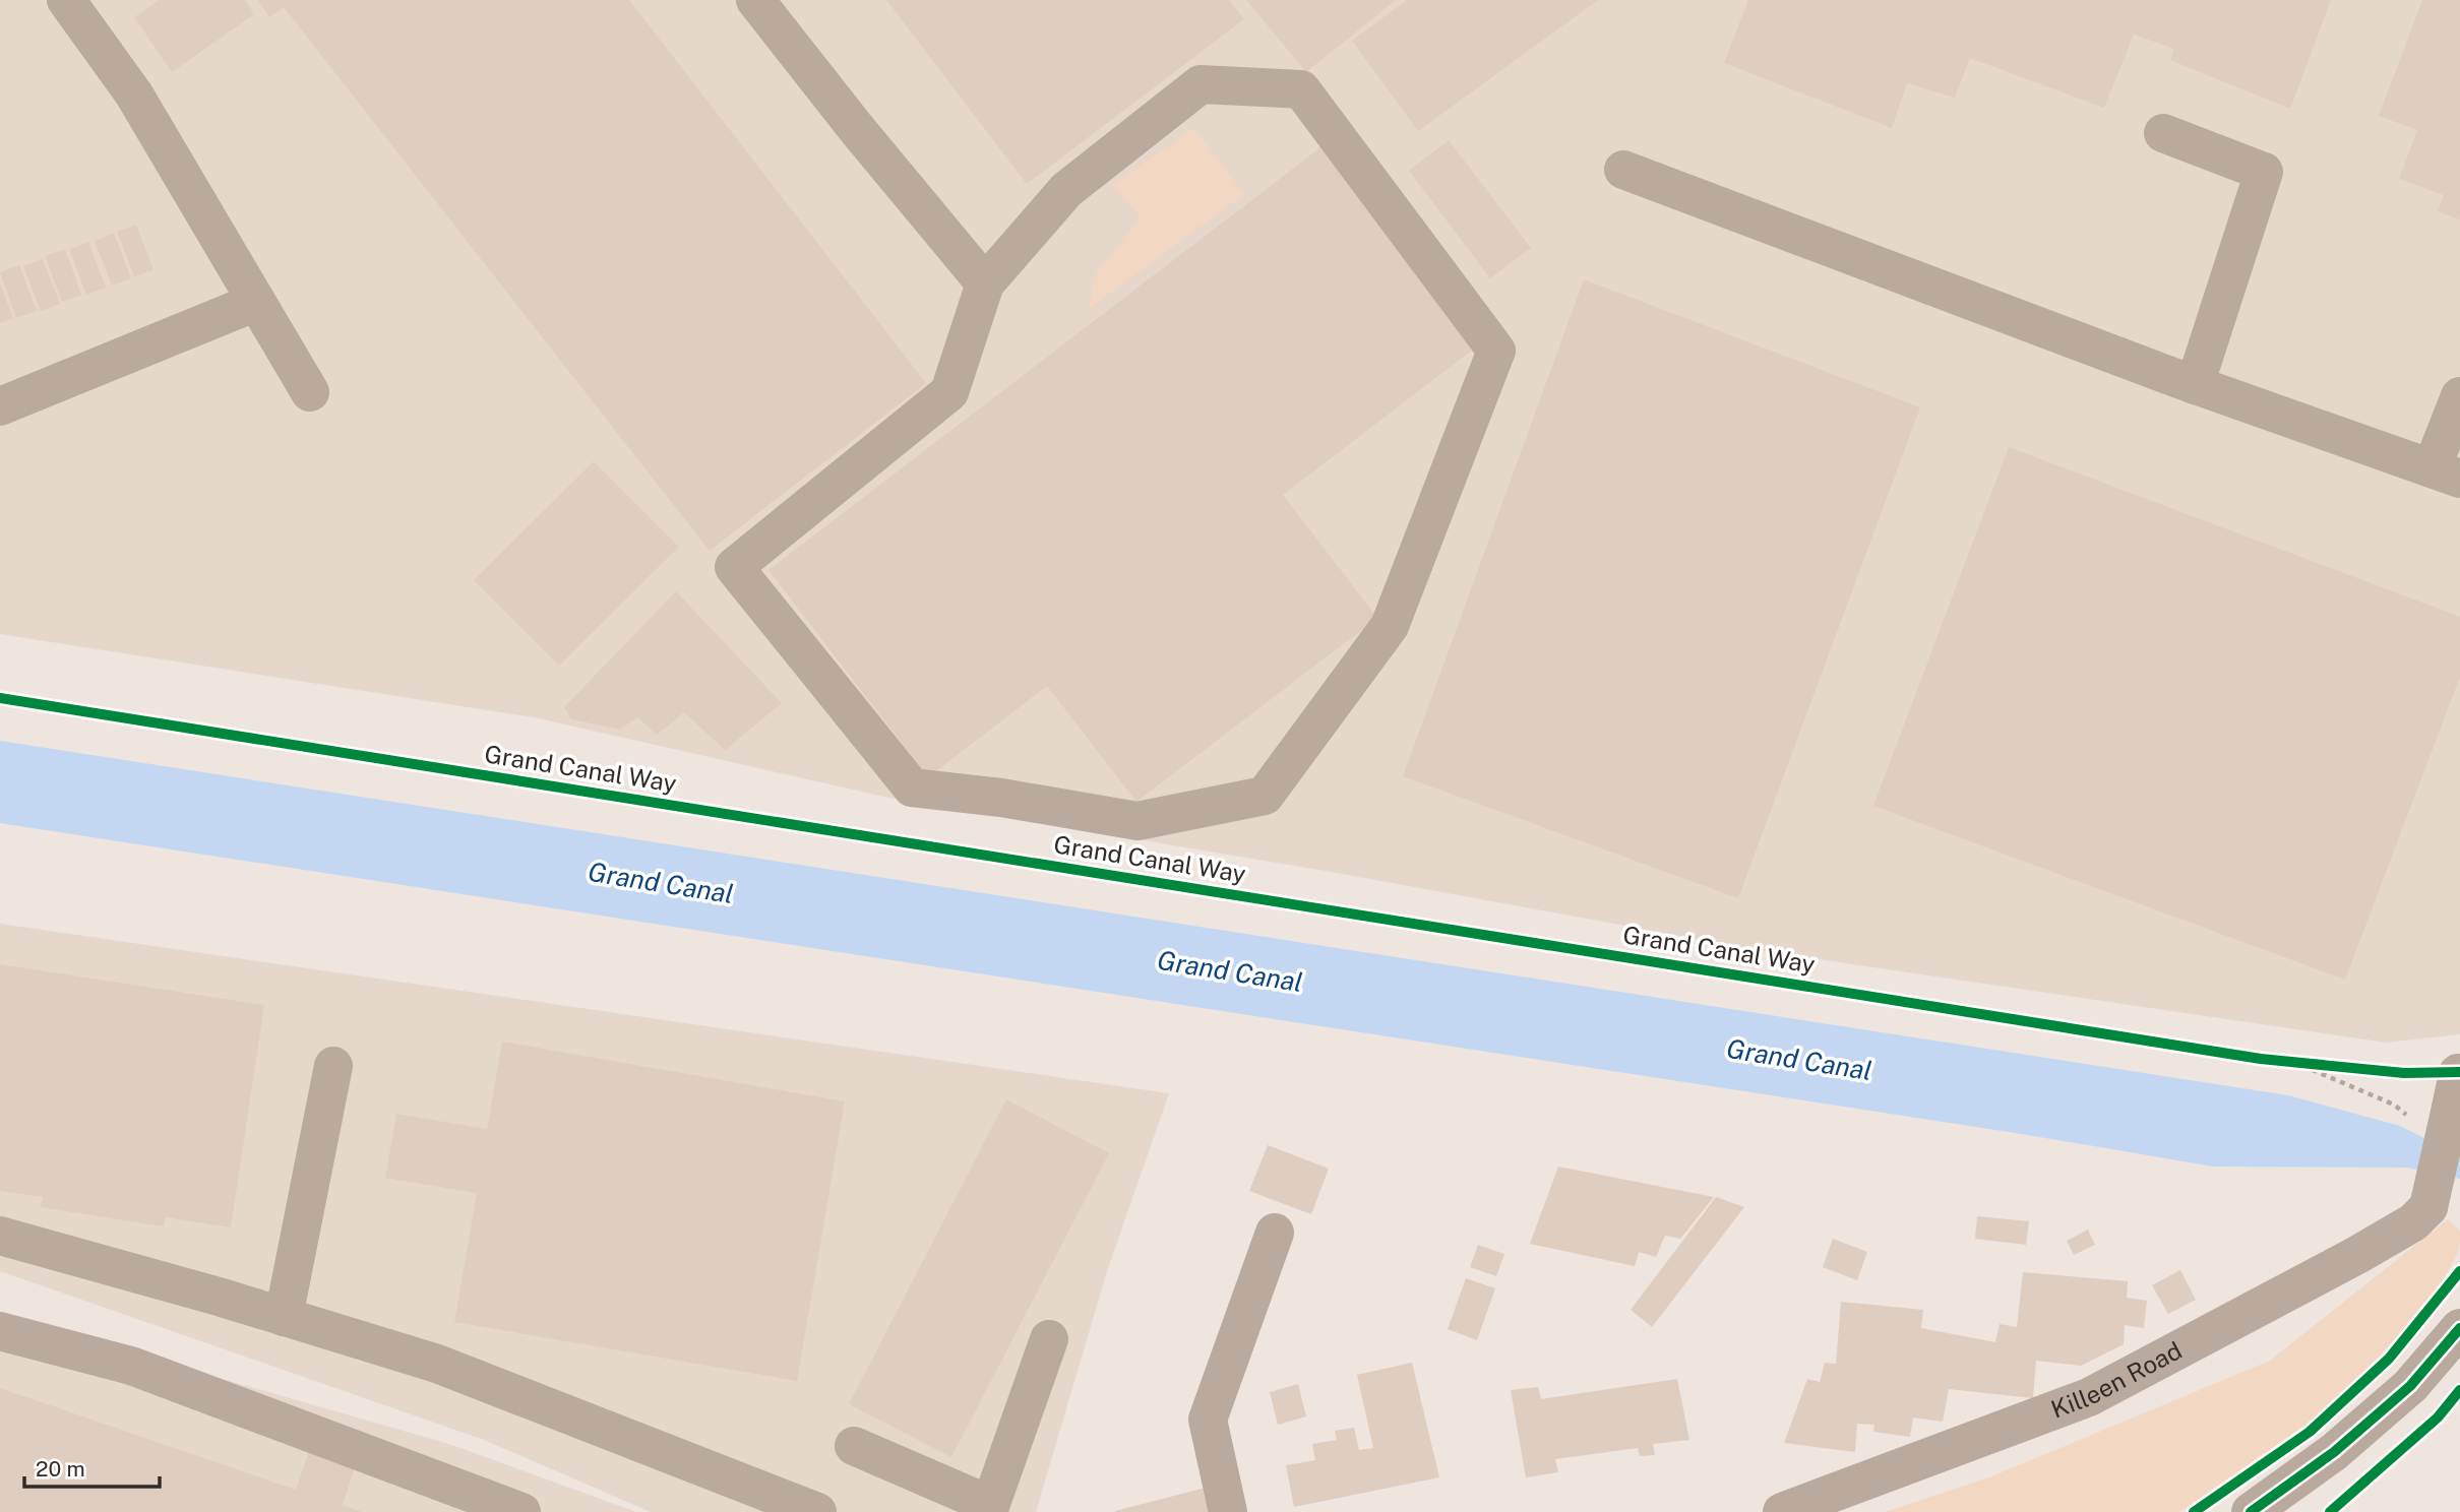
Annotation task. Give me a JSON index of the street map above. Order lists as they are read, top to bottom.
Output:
{
  "streets": {
    "street": ["Killeen Road"],
    "cycle path": ["Grand Canal Way"]
  },
  "water": ["Grand Canal"],
  "scale_bar": "20 m"
}
